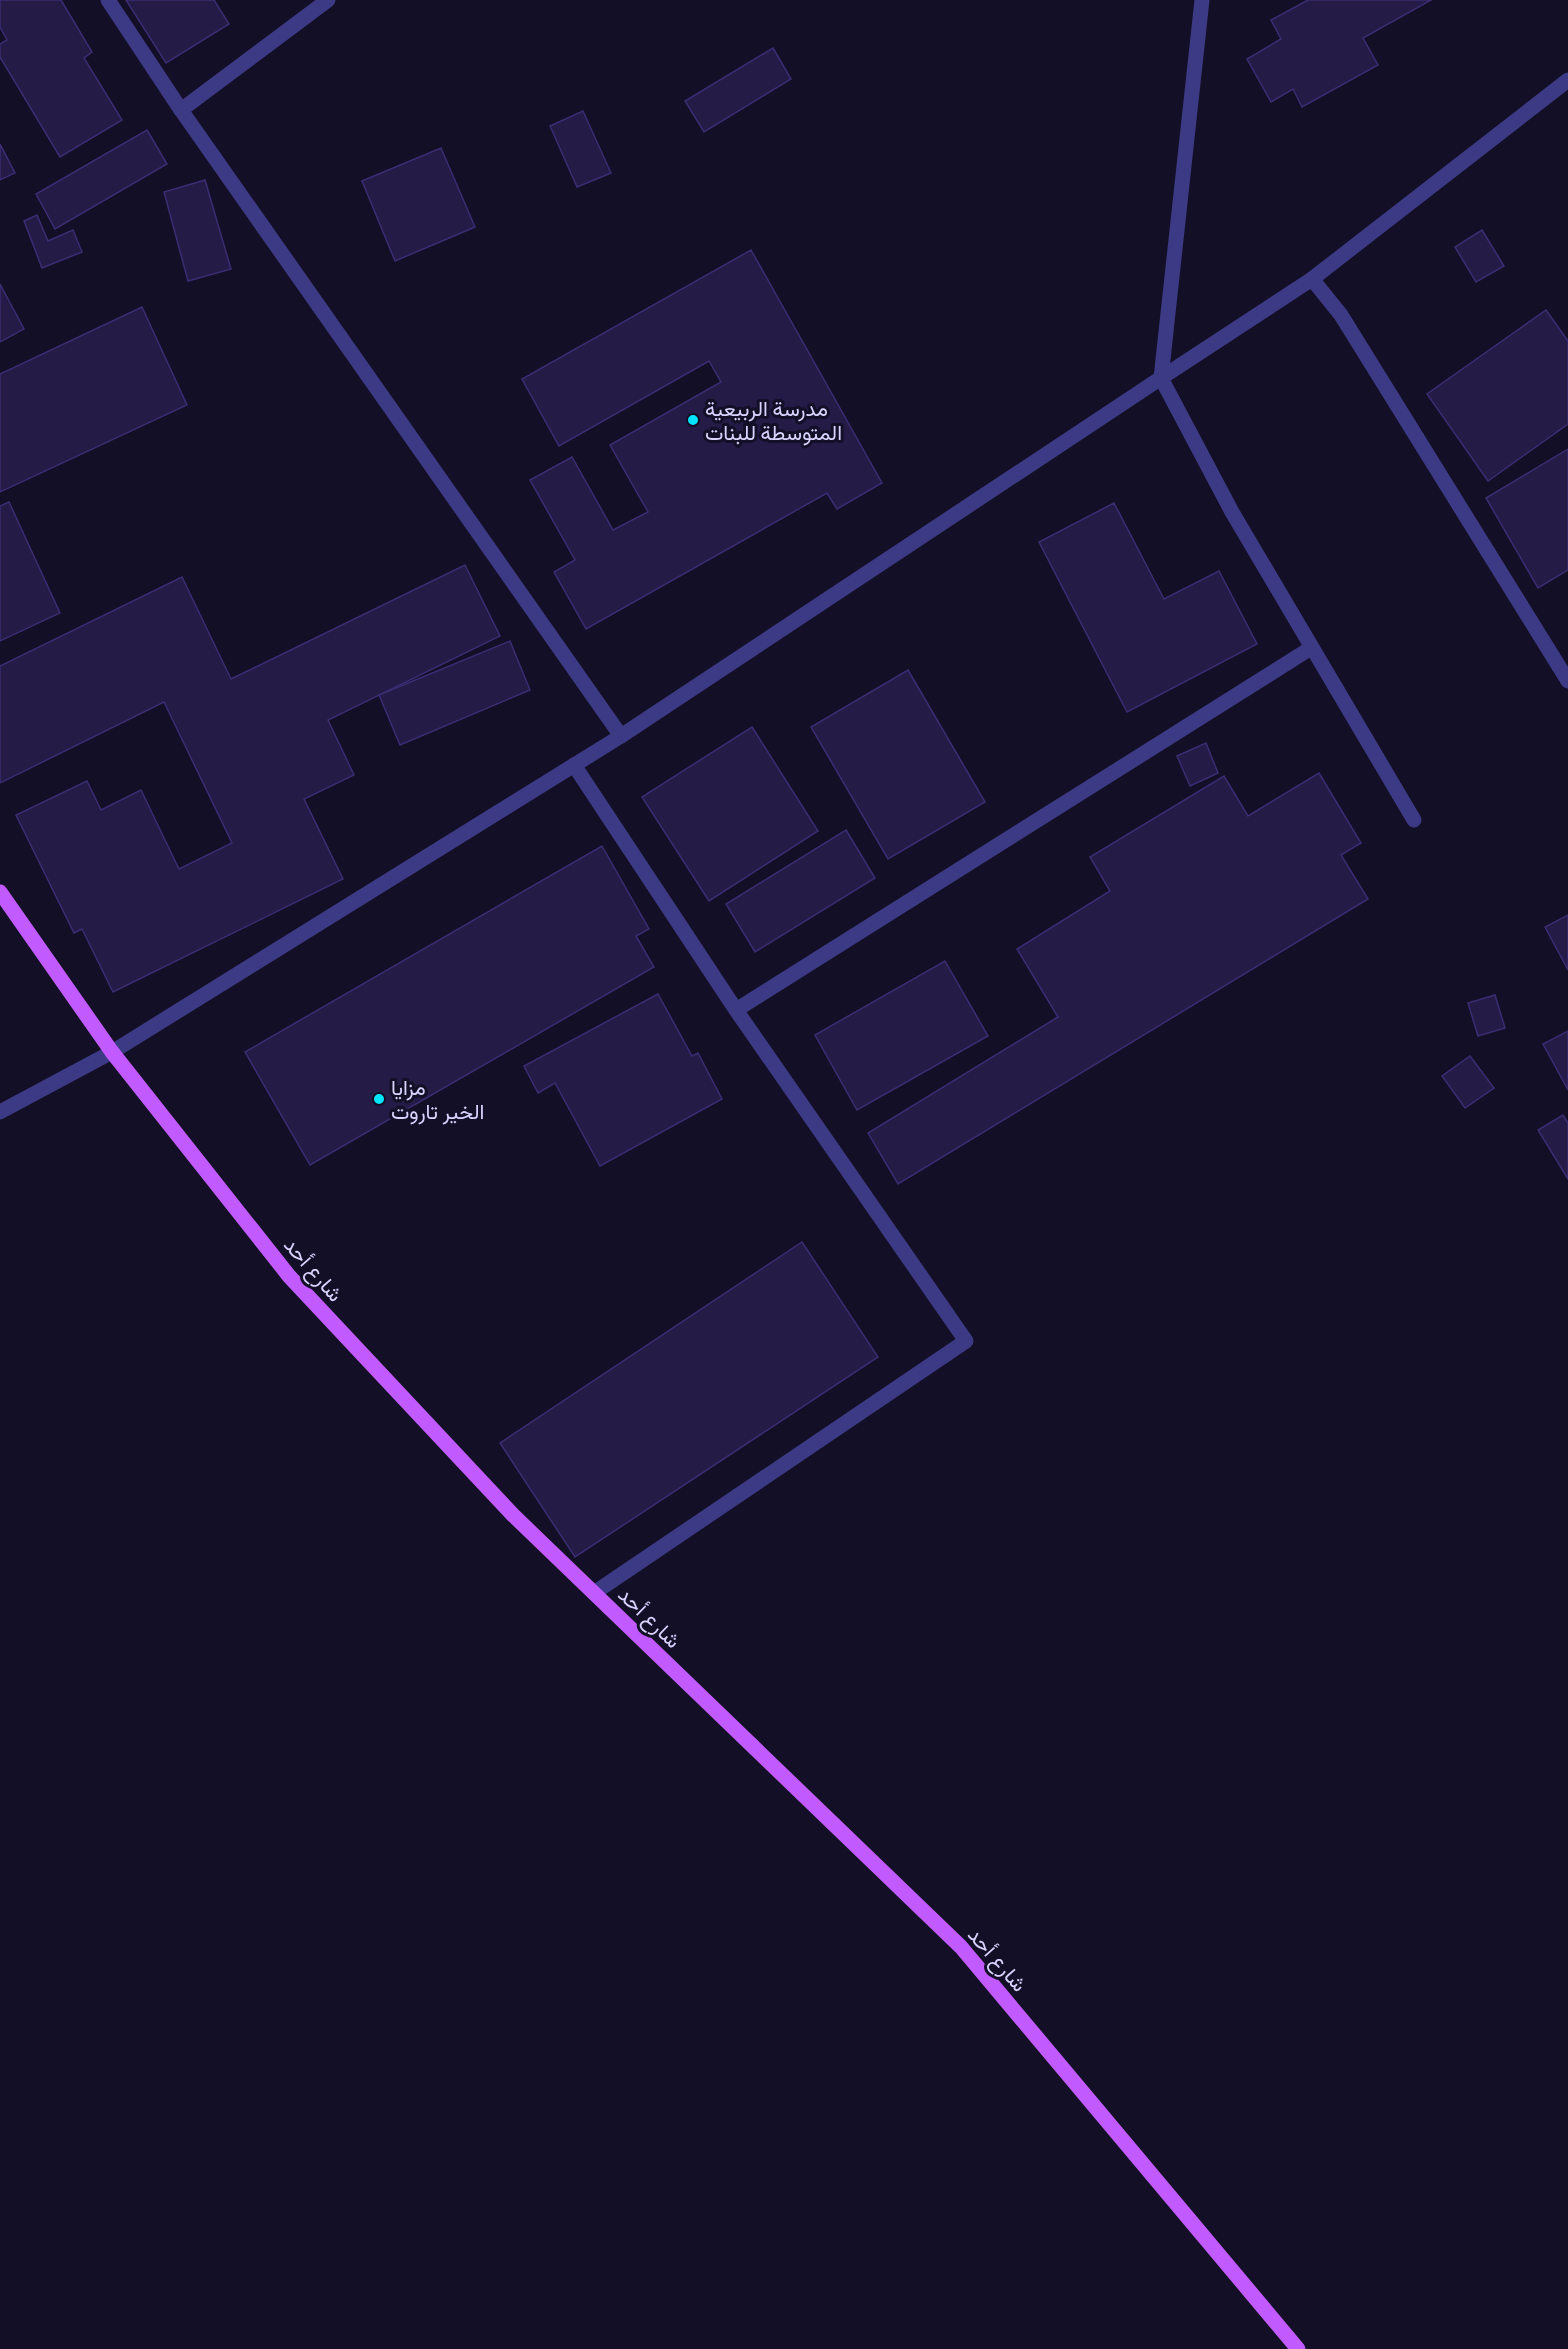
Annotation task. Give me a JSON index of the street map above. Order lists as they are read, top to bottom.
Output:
{
  "streets": {
    "main road": ["شارع أحد"]
  },
  "places": ["مدرسة الربيعية المتوسطة للبنات", "مزايا الخير تاروت"]
}
